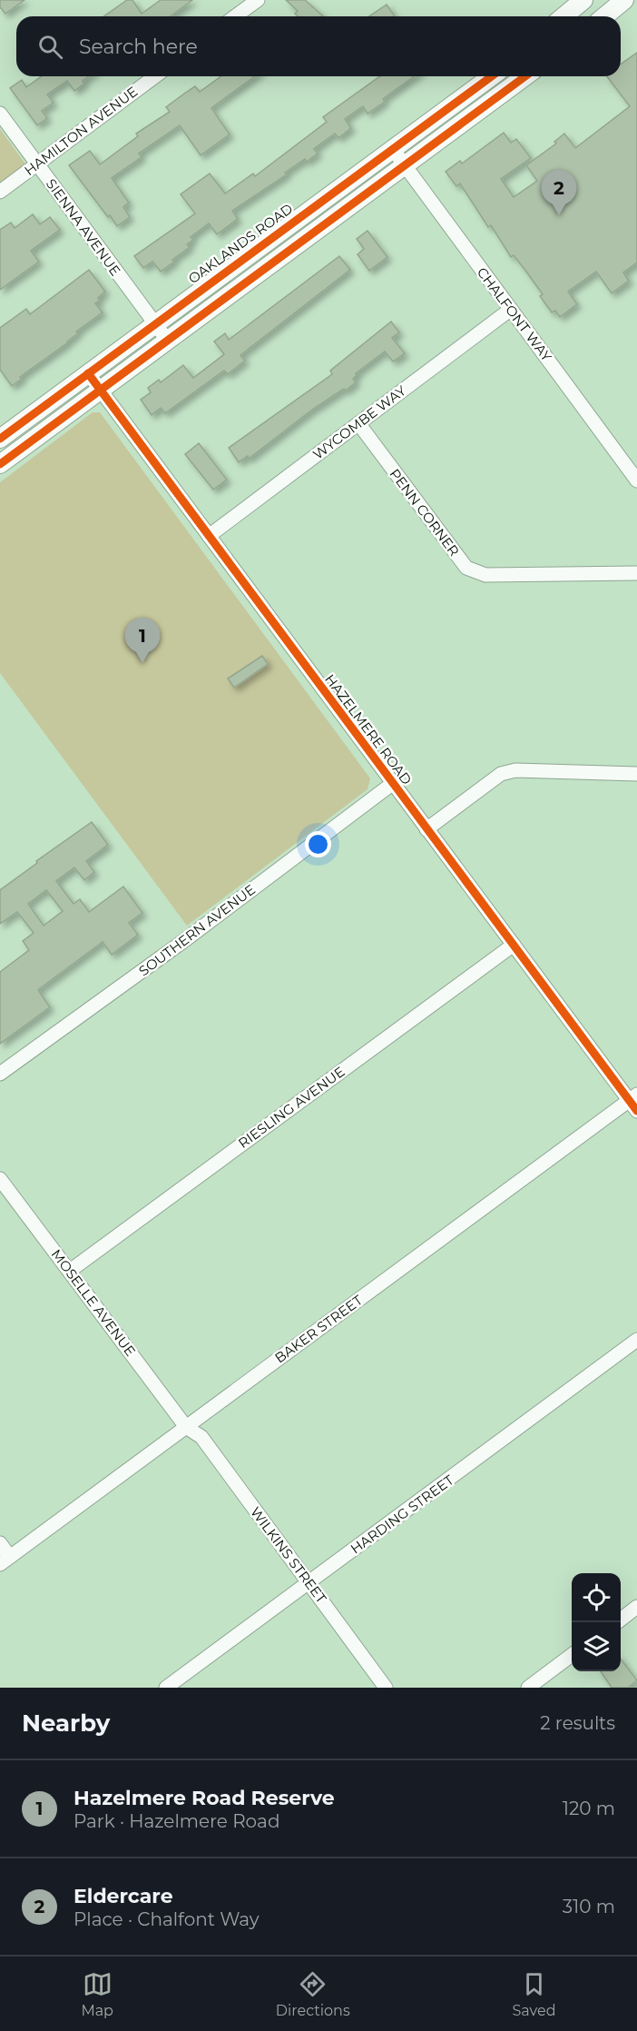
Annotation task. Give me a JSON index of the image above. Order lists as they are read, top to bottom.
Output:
{
  "streets": {
    "main road": ["OAKLANDS ROAD"],
    "street": [
      "HAMILTON AVENUE",
      "SIENNA AVENUE",
      "CHALFONT WAY",
      "WYCOMBE WAY",
      "PENN CORNER",
      "HAZELMERE ROAD",
      "SOUTHERN AVENUE",
      "RIESLING AVENUE",
      "MOSELLE AVENUE",
      "BAKER STREET",
      "HARDING STREET",
      "WILKINS STREET"
    ]
  },
  "crossings": [
    ["HAMILTON AVENUE", "SIENNA AVENUE"],
    ["SIENNA AVENUE", "OAKLANDS ROAD"],
    ["OAKLANDS ROAD", "CHALFONT WAY"],
    ["OAKLANDS ROAD", "HAZELMERE ROAD"],
    ["CHALFONT WAY", "WYCOMBE WAY"],
    ["WYCOMBE WAY", "PENN CORNER"],
    ["WYCOMBE WAY", "HAZELMERE ROAD"],
    ["HAZELMERE ROAD", "SOUTHERN AVENUE"],
    ["HAZELMERE ROAD", "RIESLING AVENUE"],
    ["HAZELMERE ROAD", "BAKER STREET"],
    ["RIESLING AVENUE", "MOSELLE AVENUE"],
    ["MOSELLE AVENUE", "BAKER STREET"],
    ["MOSELLE AVENUE", "WILKINS STREET"],
    ["BAKER STREET", "WILKINS STREET"],
    ["HARDING STREET", "WILKINS STREET"]
  ],
  "page": {
    "search": "Search here",
    "pins": ["2", "1"],
    "heading": ["Nearby", "2 results"],
    "list": [
      {
        "mark": "1",
        "name": "Hazelmere Road Reserve",
        "note": "Park · Hazelmere Road",
        "value": "120 m"
      },
      {
        "mark": "2",
        "name": "Eldercare",
        "note": "Place · Chalfont Way",
        "value": "310 m"
      }
    ],
    "nav": ["Map", "Directions", "Saved"]
  }
}
